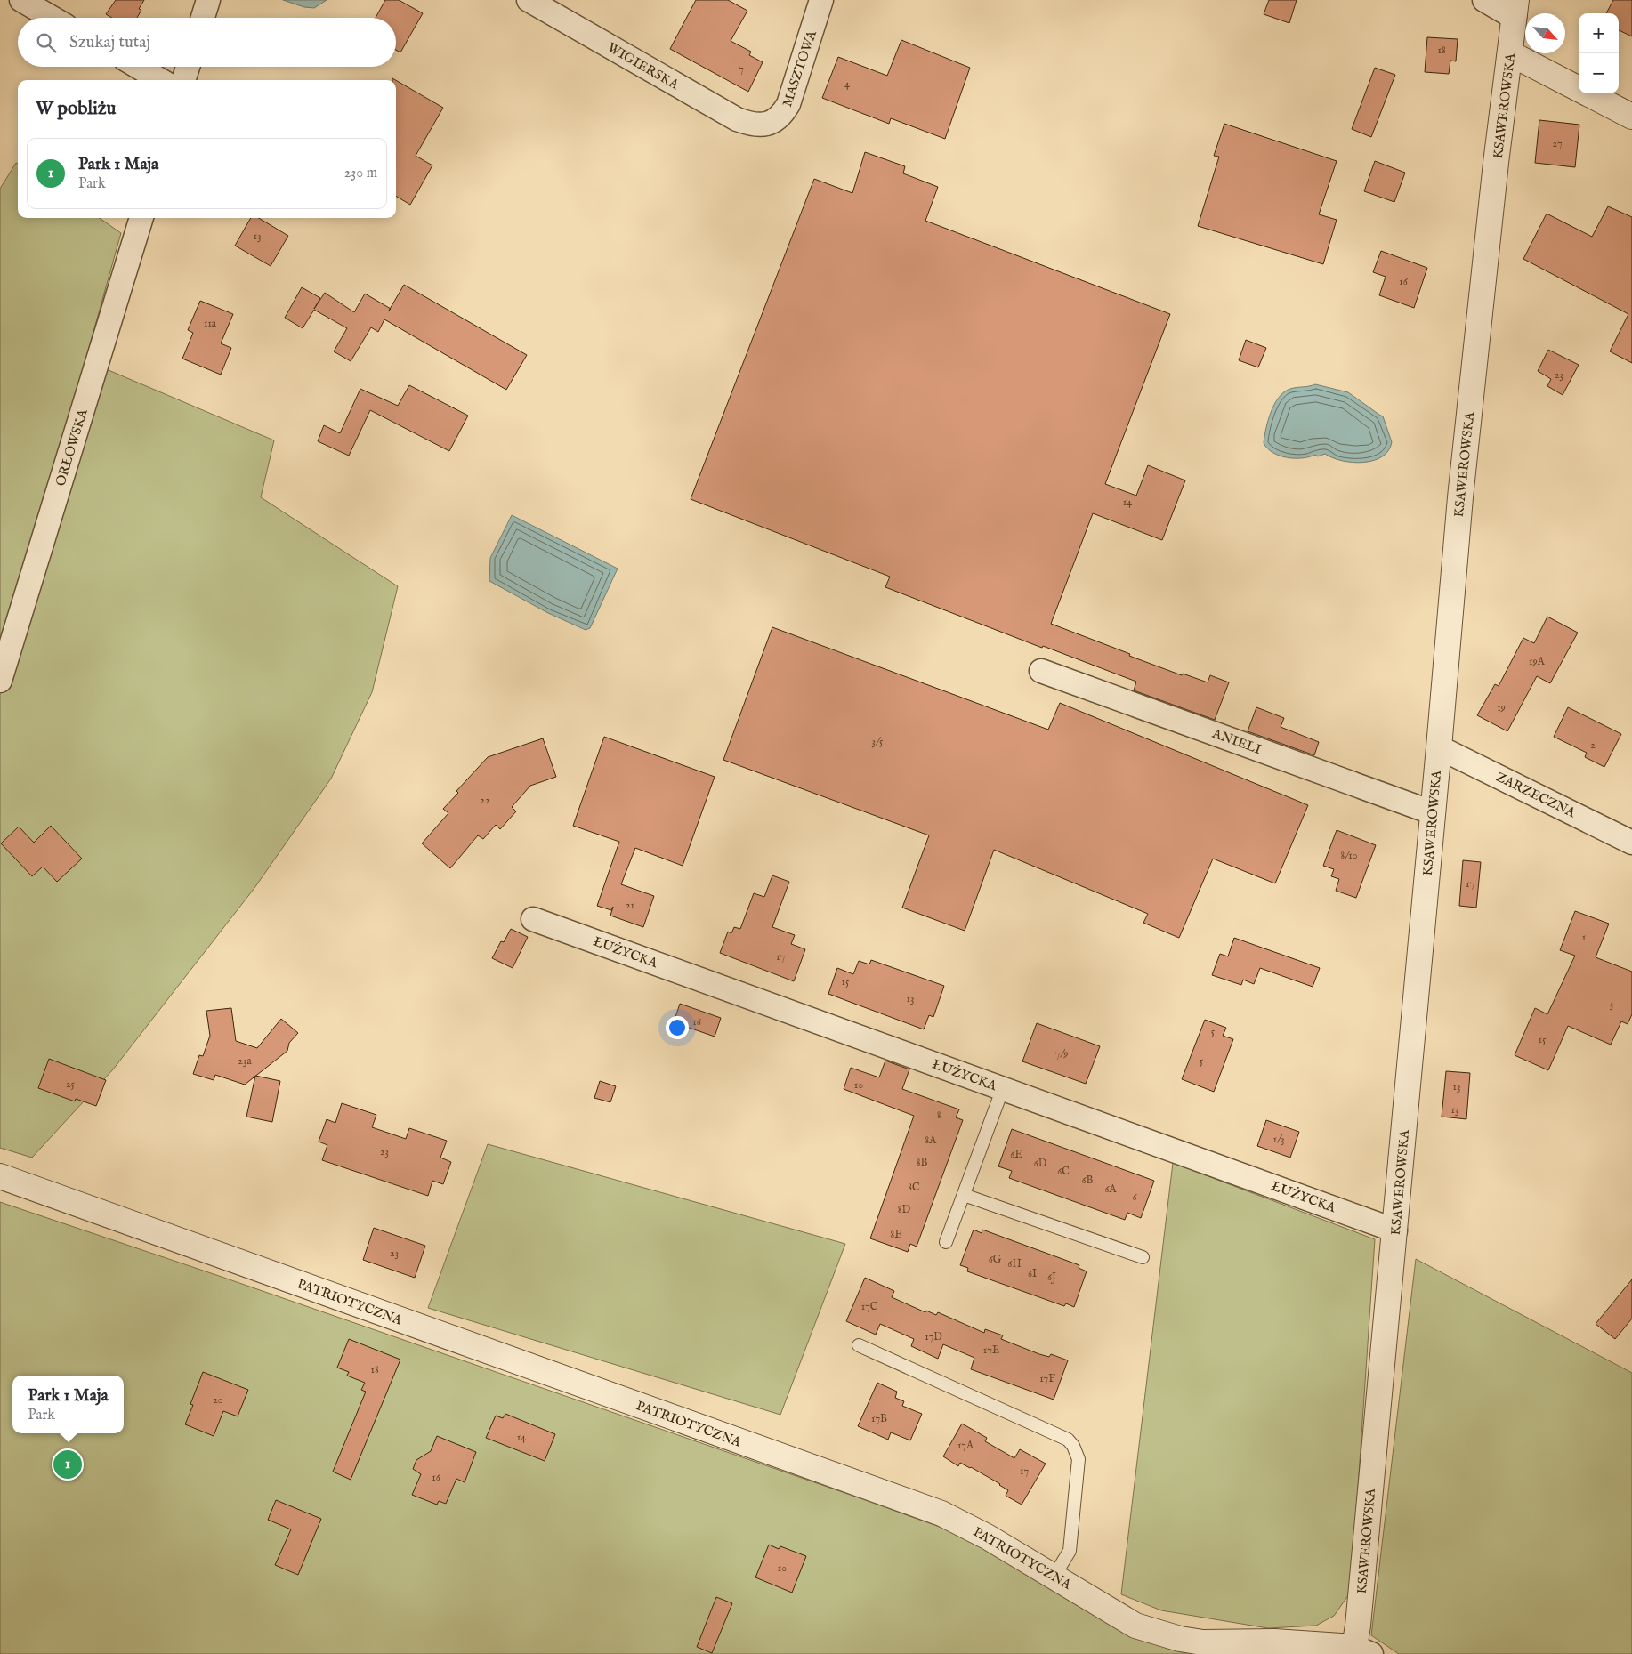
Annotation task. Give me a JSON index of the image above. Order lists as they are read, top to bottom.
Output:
{
  "streets": {
    "street": [
      "WIGIERSKA",
      "MASZTOWA",
      "KSAWEROWSKA",
      "ORŁOWSKA",
      "ANIELI",
      "ZARZECZNA",
      "ŁUŻYCKA",
      "PATRIOTYCZNA"
    ]
  },
  "crossings": [
    ["WIGIERSKA", "MASZTOWA"],
    ["KSAWEROWSKA", "ANIELI"],
    ["KSAWEROWSKA", "ZARZECZNA"],
    ["KSAWEROWSKA", "ŁUŻYCKA"],
    ["KSAWEROWSKA", "PATRIOTYCZNA"]
  ],
  "house_numbers": [
    "18",
    "7",
    "4",
    "27",
    "13",
    "16",
    "11a",
    "23",
    "14",
    "19A",
    "19",
    "3/5",
    "2",
    "22",
    "8/10",
    "17",
    "21",
    "1",
    "17",
    "15",
    "13",
    "3",
    "16",
    "5",
    "15",
    "7/9",
    "23a",
    "5",
    "25",
    "10",
    "13",
    "13",
    "8",
    "1/3",
    "8A",
    "23",
    "6E",
    "8B",
    "6D",
    "6C",
    "6B",
    "8C",
    "6A",
    "6",
    "8D",
    "8E",
    "23",
    "6G",
    "6H",
    "6I",
    "6J",
    "17C",
    "17D",
    "17E",
    "18",
    "17F",
    "20",
    "17B",
    "14",
    "17A",
    "17",
    "16",
    "10"
  ],
  "north": "bottom right",
  "page": {
    "map_buttons": ["+", "−"],
    "search": "Szukaj tutaj",
    "heading": "W pobliżu",
    "list": [
      {
        "mark": "1",
        "name": "Park 1 Maja",
        "note": "Park",
        "value": "230 m"
      }
    ],
    "popup": ["Park 1 Maja", "Park"],
    "pins": "1"
  }
}
